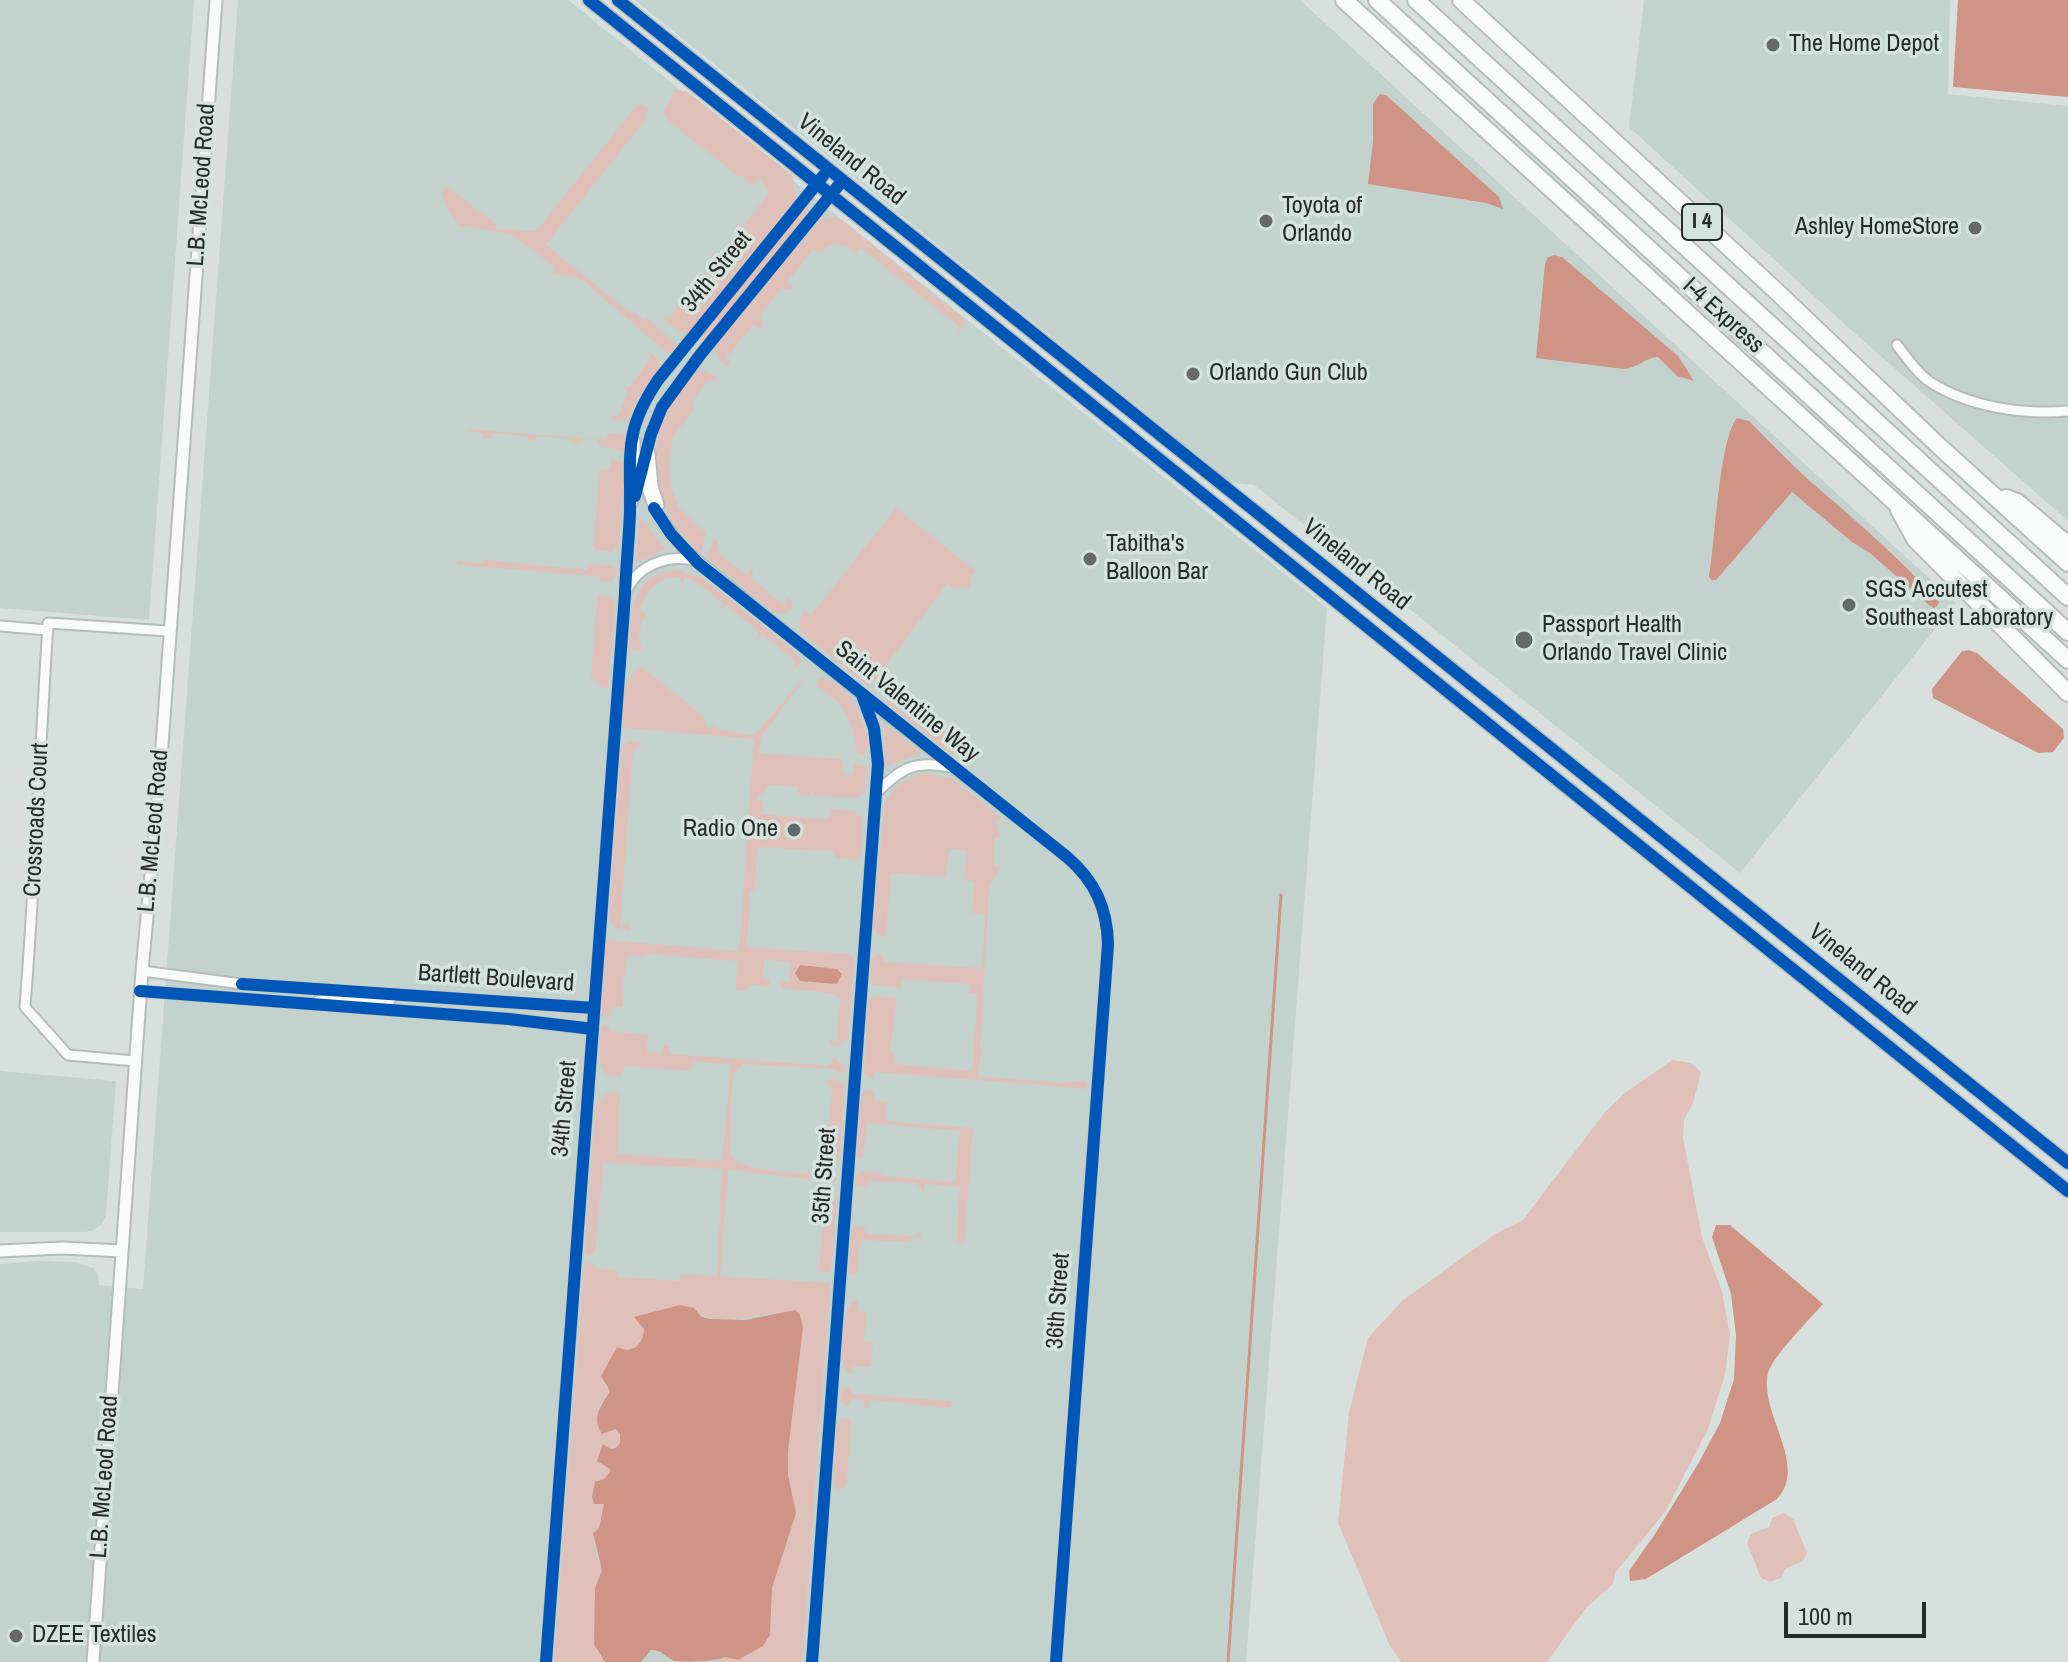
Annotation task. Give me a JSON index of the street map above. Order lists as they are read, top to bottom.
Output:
{
  "streets": {
    "highway": ["I 4", "I-4 Express"],
    "street": [
      "Vineland Road",
      "L.B. McLeod Road",
      "34th Street",
      "Saint Valentine Way",
      "Crossroads Court",
      "Bartlett Boulevard",
      "35th Street",
      "36th Street"
    ]
  },
  "crossings": [
    ["Vineland Road", "34th Street"],
    ["L.B. McLeod Road", "Crossroads Court"],
    ["L.B. McLeod Road", "Bartlett Boulevard"],
    ["34th Street", "Saint Valentine Way"],
    ["34th Street", "Bartlett Boulevard"],
    ["Saint Valentine Way", "35th Street"],
    ["Saint Valentine Way", "36th Street"]
  ],
  "places": [
    "The Home Depot",
    "Toyota of Orlando",
    "Ashley HomeStore",
    "Orlando Gun Club",
    "Tabitha's Balloon Bar",
    "SGS Accutest Southeast Laboratory",
    "Passport Health Orlando Travel Clinic",
    "Radio One",
    "DZEE Textiles"
  ],
  "scale_bar": "100 m"
}
